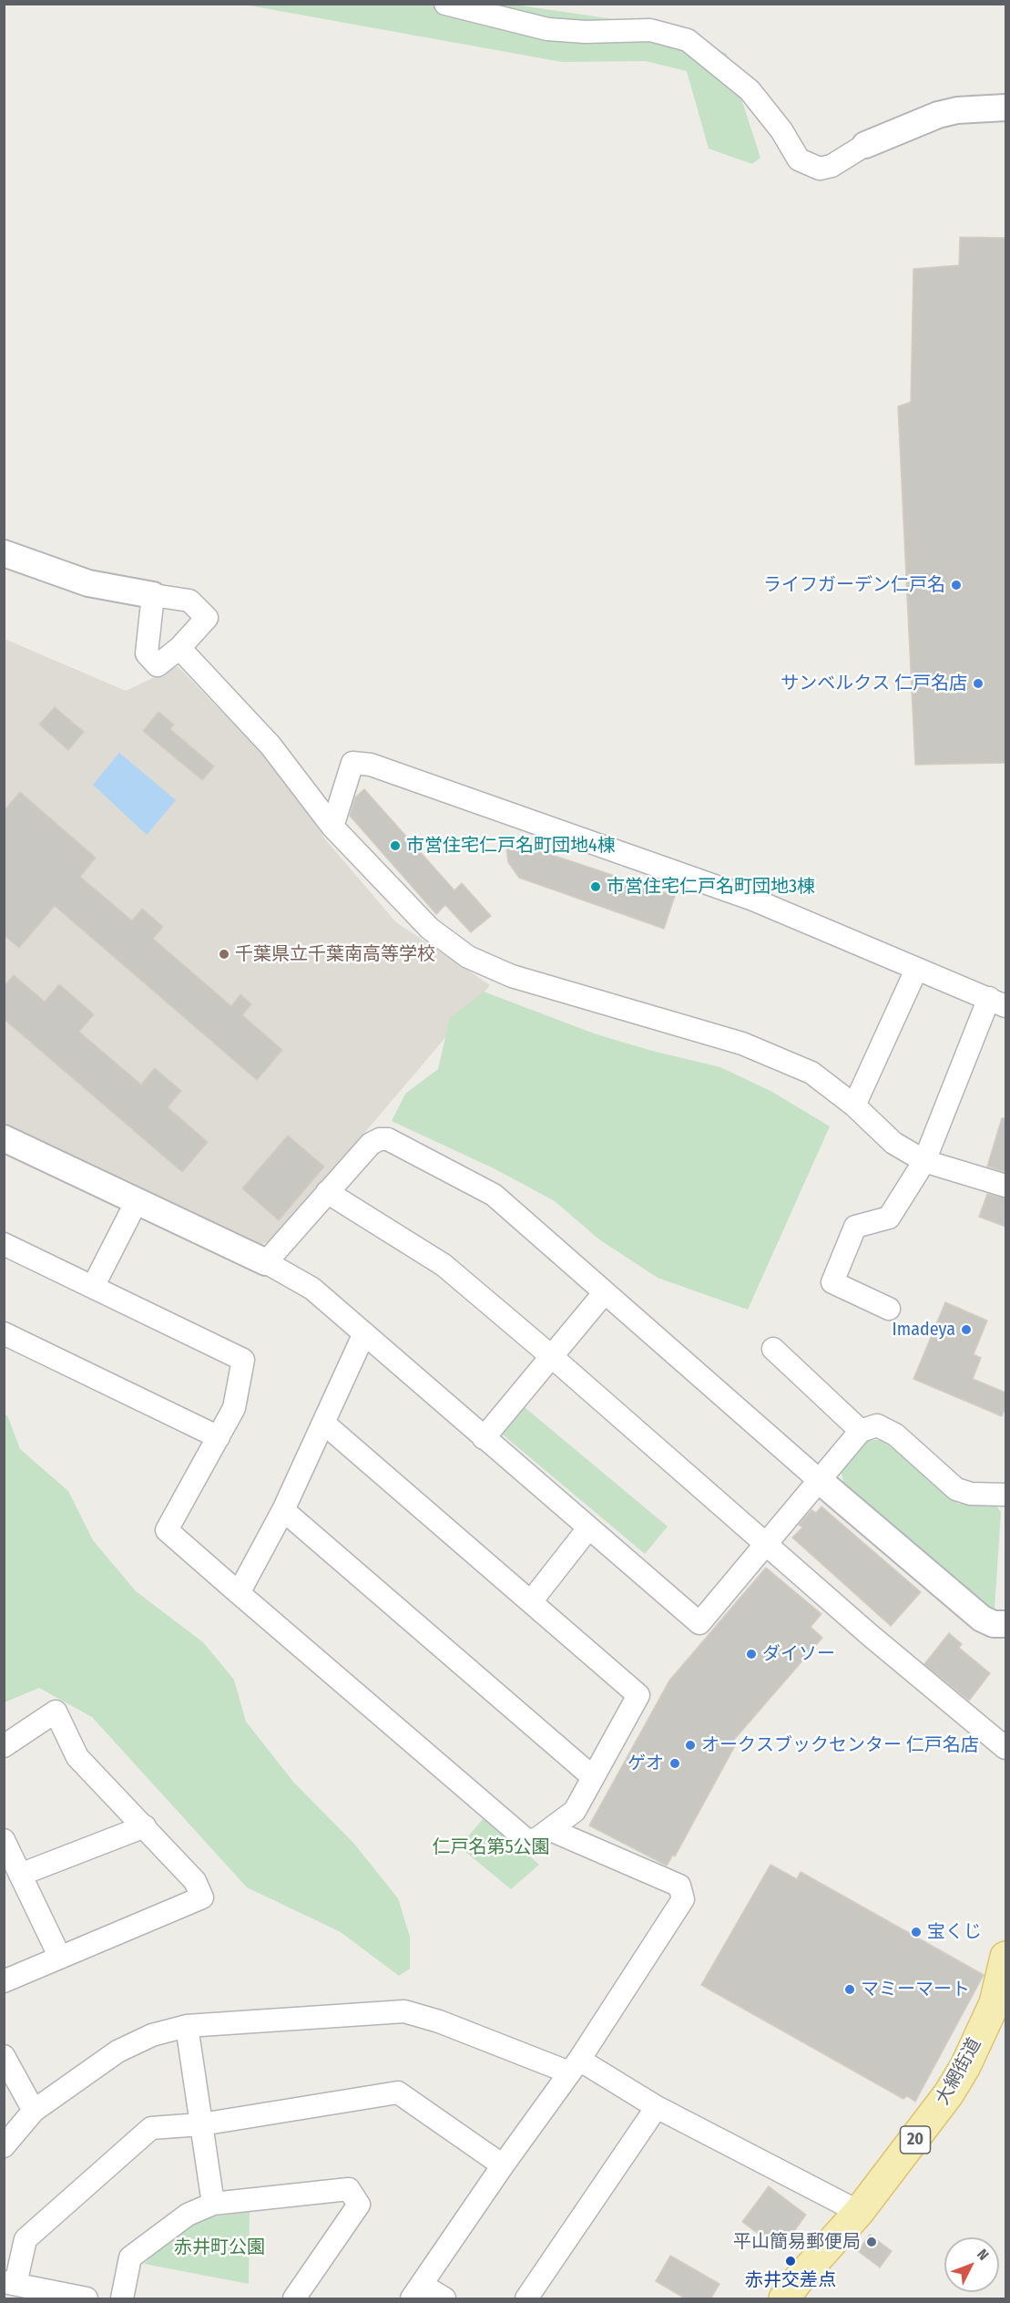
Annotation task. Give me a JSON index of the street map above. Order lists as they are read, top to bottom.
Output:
{
  "streets": {
    "main road": ["大網街道", "20"]
  },
  "parks": ["仁戸名第5公園", "赤井町公園"],
  "places": [
    "ライフガーデン仁戸名",
    "サンベルクス 仁戸名店",
    "市営住宅仁戸名町団地4棟",
    "市営住宅仁戸名町団地3棟",
    "千葉県立千葉南高等学校",
    "Imadeya",
    "ダイソー",
    "オークスブックセンター 仁戸名店",
    "ゲオ",
    "宝くじ",
    "マミーマート",
    "平山簡易郵便局",
    "赤井交差点"
  ],
  "north": "top right"
}
